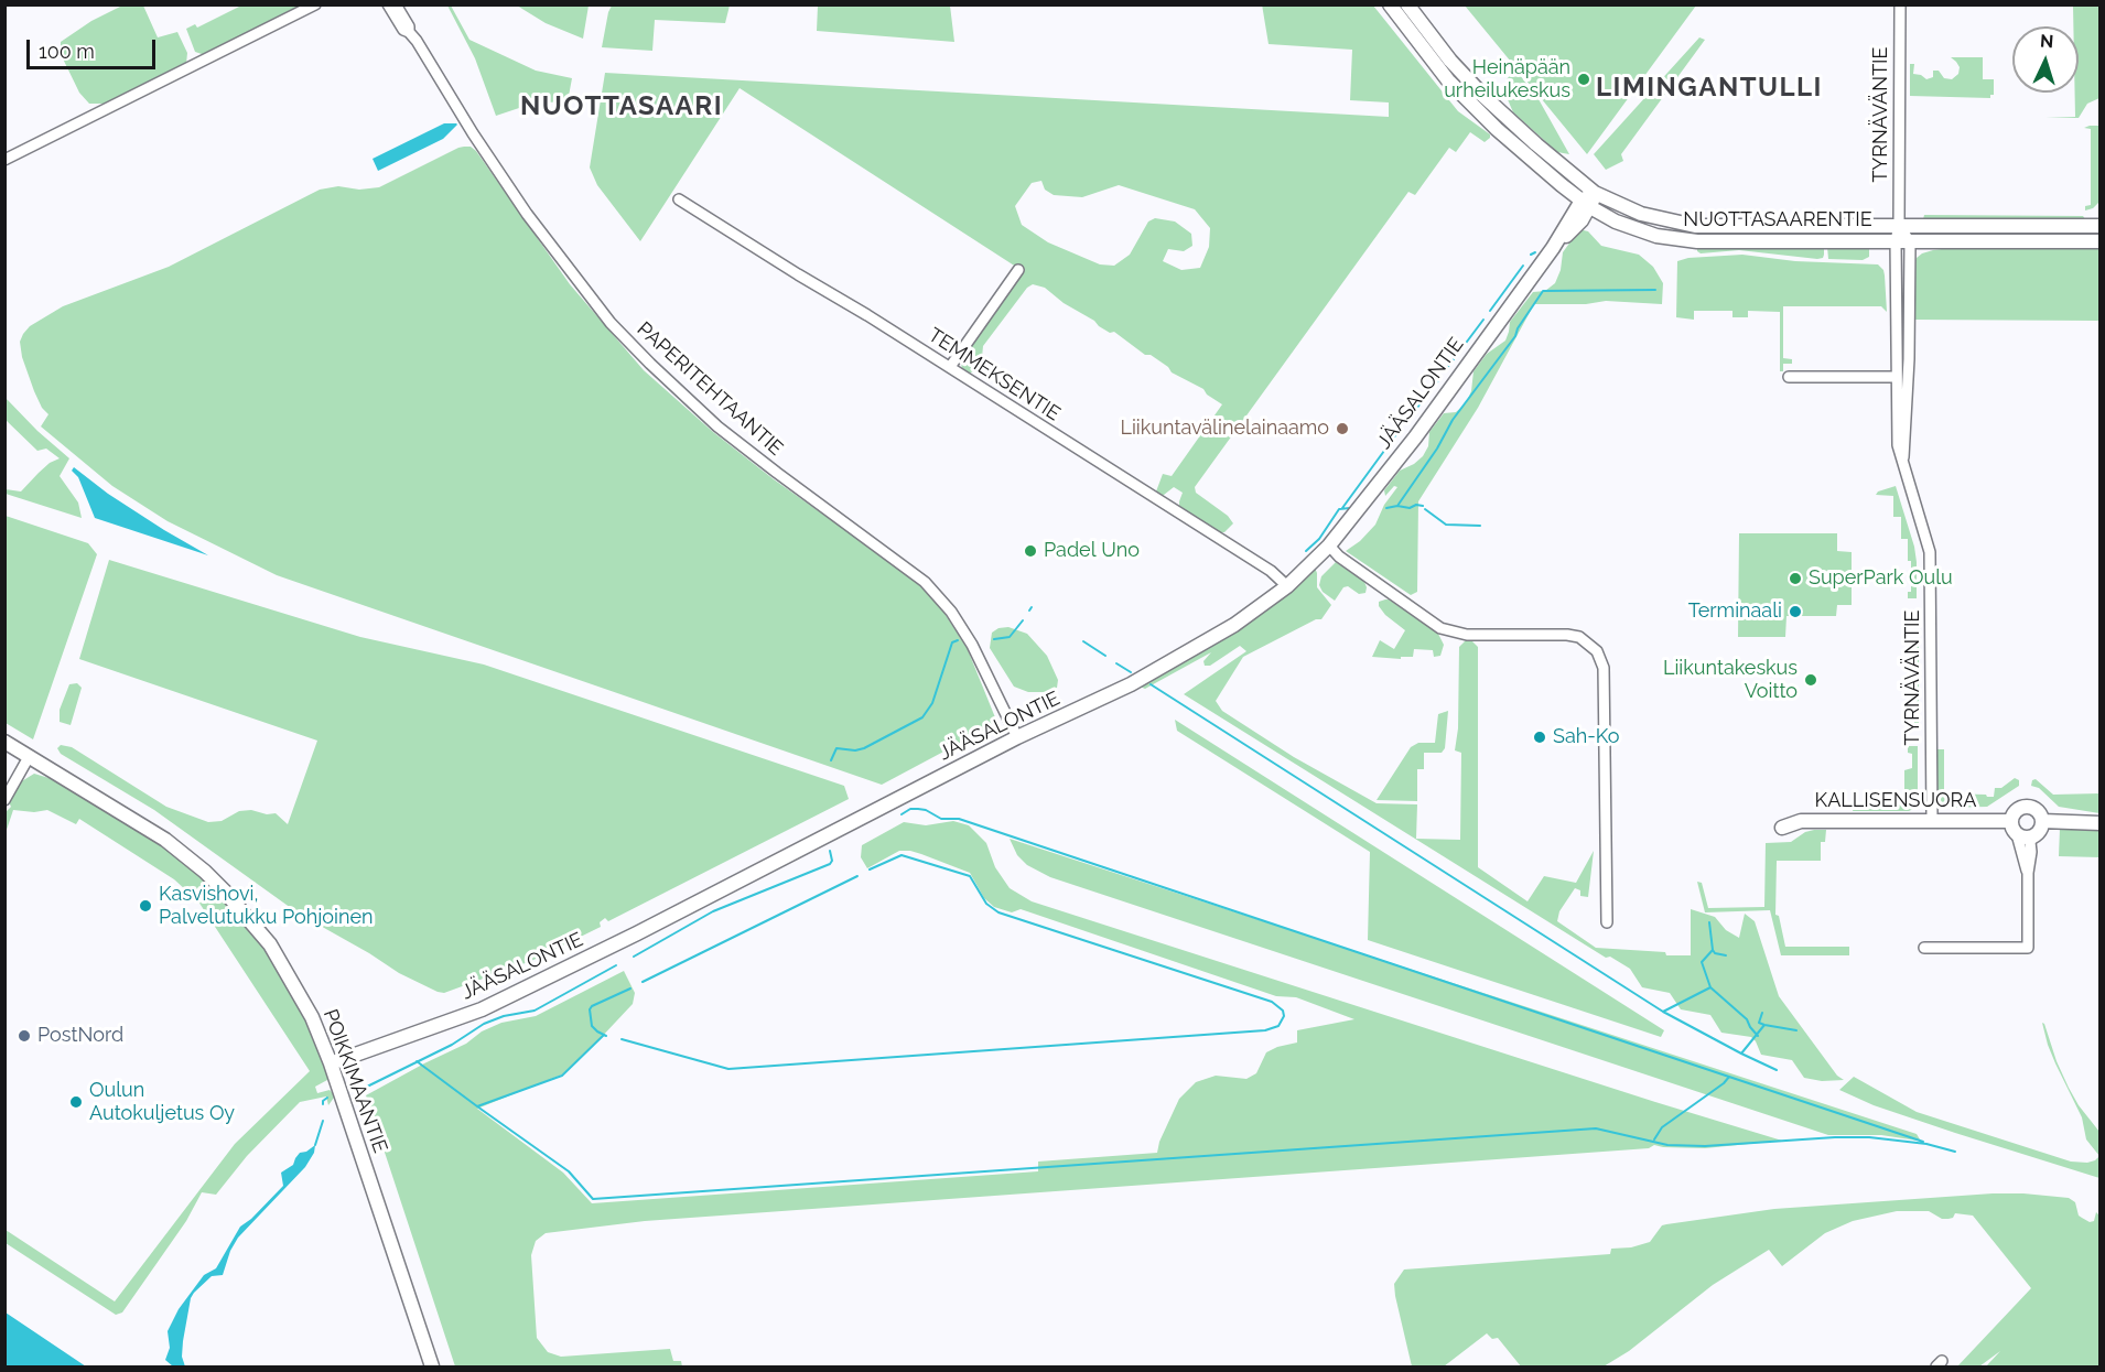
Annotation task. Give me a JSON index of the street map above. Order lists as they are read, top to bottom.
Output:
{
  "streets": {
    "main road": [
      "NUOTTASAARENTIE",
      "JÄÄSALONTIE",
      "KALLISENSUORA",
      "POIKKIMAANTIE"
    ],
    "street": ["TYRNÄVÄNTIE", "TEMMEKSENTIE", "PAPERITEHTAANTIE"]
  },
  "crossings": [
    ["TYRNÄVÄNTIE", "NUOTTASAARENTIE"],
    ["TYRNÄVÄNTIE", "KALLISENSUORA"],
    ["NUOTTASAARENTIE", "JÄÄSALONTIE"],
    ["TEMMEKSENTIE", "JÄÄSALONTIE"],
    ["PAPERITEHTAANTIE", "JÄÄSALONTIE"],
    ["JÄÄSALONTIE", "POIKKIMAANTIE"]
  ],
  "districts": ["LIMINGANTULLI", "NUOTTASAARI"],
  "places": [
    "Heinäpään urheilukeskus",
    "Liikuntavälinelainaamo",
    "Padel Uno",
    "SuperPark Oulu",
    "Terminaali",
    "Liikuntakeskus Voitto",
    "Sah-Ko",
    "Kasvishovi, Palvelutukku Pohjoinen",
    "PostNord",
    "Oulun Autokuljetus Oy"
  ],
  "scale_bar": "100 m",
  "north": "top"
}
